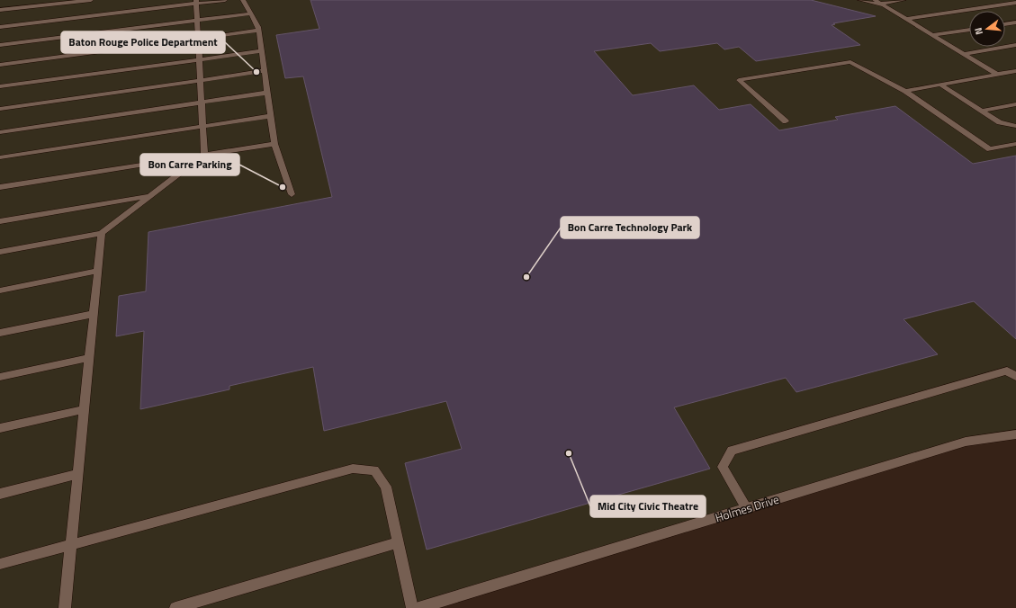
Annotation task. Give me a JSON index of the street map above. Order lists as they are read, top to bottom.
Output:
{
  "streets": {
    "street": ["Holmes Drive"]
  },
  "places": [
    "Baton Rouge Police Department",
    "Bon Carre Parking",
    "Bon Carre Technology Park",
    "Mid City Civic Theatre"
  ],
  "north": "left"
}
